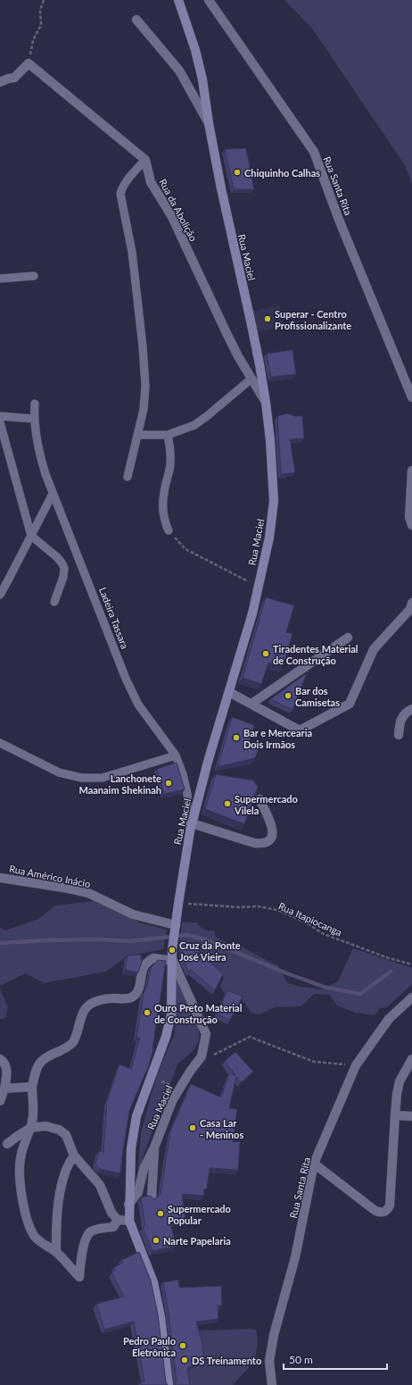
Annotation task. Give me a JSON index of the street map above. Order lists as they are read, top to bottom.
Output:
{
  "streets": {
    "main road": ["Rua Maciel"],
    "street": ["Rua Santa Rita", "Rua da Abolição", "Rua Américo Inácio"],
    "lane": ["Ladeira Tassara"],
    "path": ["Rua Itapiocanga"]
  },
  "crossings": [
    ["Rua da Abolição", "Rua Maciel"],
    ["Rua Maciel", "Ladeira Tassara"],
    ["Rua Maciel", "Rua Américo Inácio"],
    ["Rua Maciel", "Rua Itapiocanga"]
  ],
  "places": [
    "Chiquinho Calhas",
    "Superar - Centro Profissionalizante",
    "Tiradentes Material de Construção",
    "Bar dos Camisetas",
    "Bar e Mercearia Dois Irmãos",
    "Lanchonete Maanaim Shekinah",
    "Supermercado Vilela",
    "Cruz da Ponte José Vieira",
    "Ouro Preto Material de Construção",
    "Casa Lar - Meninos",
    "Supermercado Popular",
    "Narte Papelaria",
    "Pedro Paulo Eletrônica",
    "DS Treinamento"
  ],
  "scale_bar": "50 m"
}
